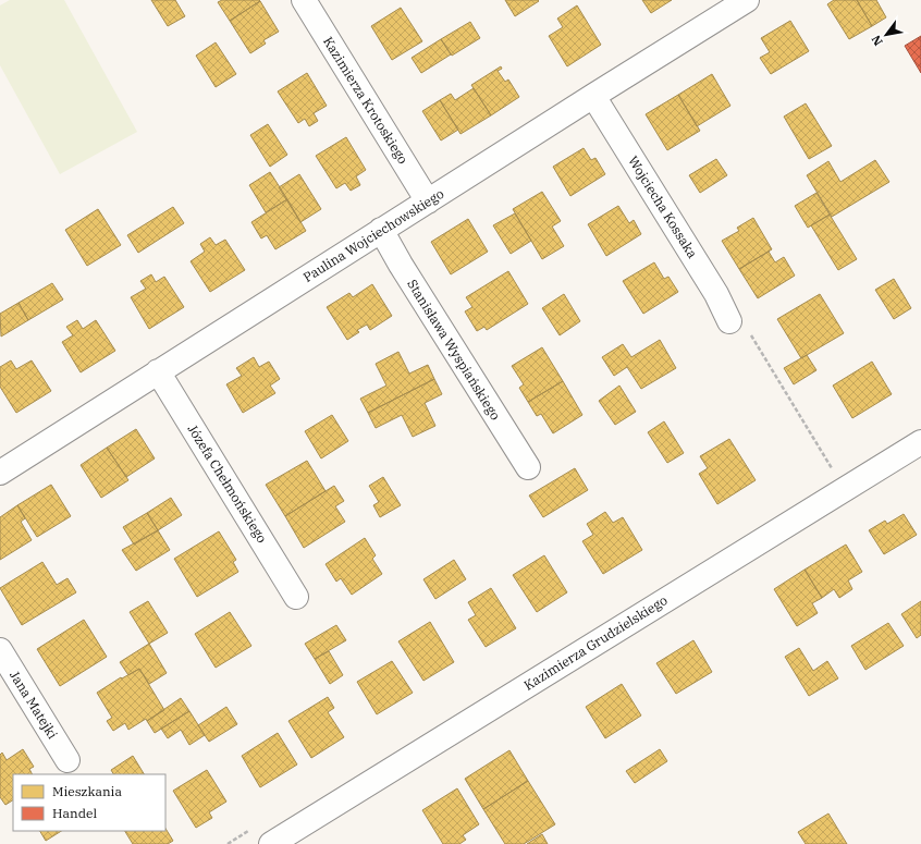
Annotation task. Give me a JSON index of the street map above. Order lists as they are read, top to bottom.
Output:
{
  "streets": {
    "street": [
      "Kazimierza Krotoskiego",
      "Wojciecha Kossaka",
      "Paulina Wojciechowskiego",
      "Stanisława Wyspiańskiego",
      "Józefa Chełmońskiego",
      "Kazimierza Grudzielskiego",
      "Jana Matejki"
    ]
  },
  "crossings": [
    ["Kazimierza Krotoskiego", "Paulina Wojciechowskiego"],
    ["Wojciecha Kossaka", "Paulina Wojciechowskiego"],
    ["Paulina Wojciechowskiego", "Stanisława Wyspiańskiego"],
    ["Paulina Wojciechowskiego", "Józefa Chełmońskiego"]
  ],
  "legend": ["Mieszkania", "Handel"],
  "north": "bottom left"
}
